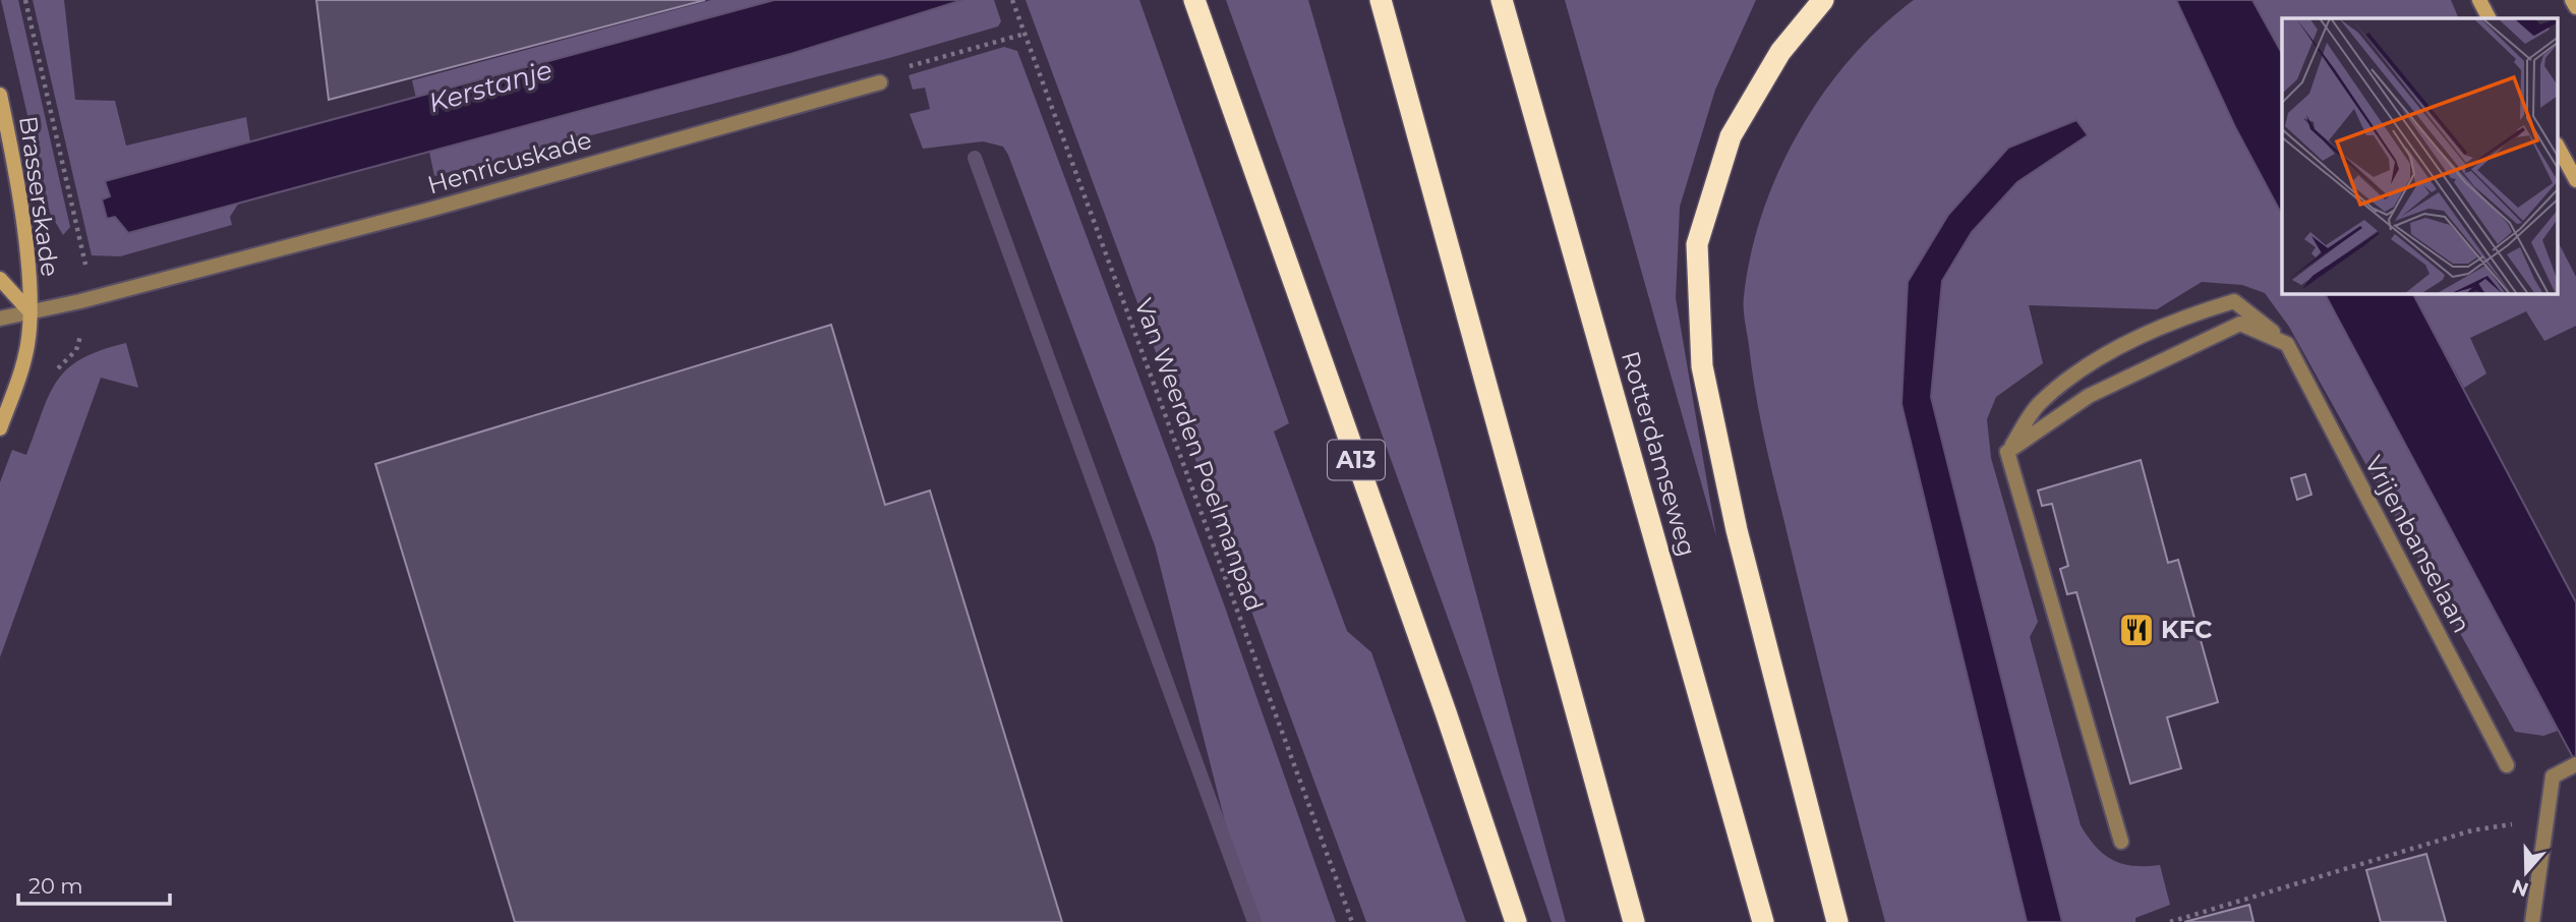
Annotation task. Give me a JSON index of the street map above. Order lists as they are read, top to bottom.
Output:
{
  "streets": {
    "highway": ["Rotterdamseweg", "A13"],
    "main road": ["Brasserskade"],
    "street": ["Henricuskade", "Vrijenbanselaan"],
    "path": ["Van Weerden Poelmanpad"]
  },
  "crossings": [
    ["Henricuskade", "Brasserskade"]
  ],
  "water": ["Kerstanje"],
  "places": {
    "restaurant": ["KFC"]
  },
  "scale_bar": "20 m",
  "north": "bottom"
}
